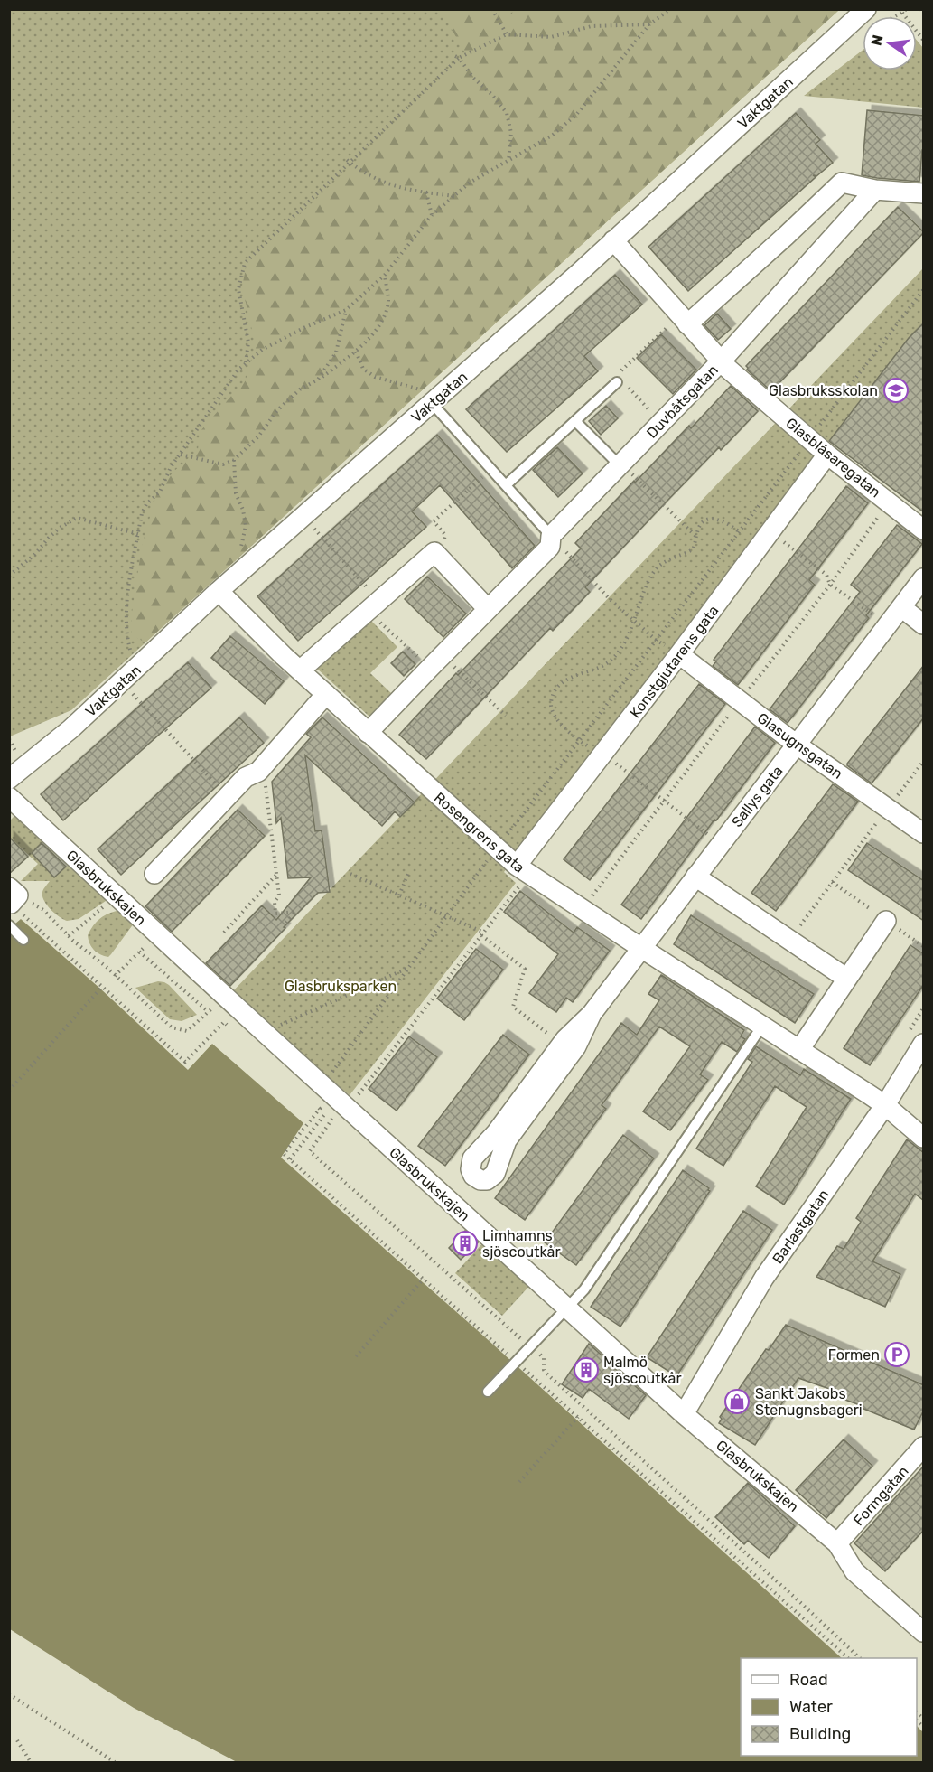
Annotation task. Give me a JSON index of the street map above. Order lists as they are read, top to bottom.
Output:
{
  "streets": {
    "street": [
      "Vaktgatan",
      "Duvbåtsgatan",
      "Glasblåsaregatan",
      "Konstgjutarens gata",
      "Glasugnsgatan",
      "Sallys gata",
      "Rosengrens gata",
      "Glasbrukskajen",
      "Barlastgatan",
      "Formgatan"
    ]
  },
  "crossings": [
    ["Vaktgatan", "Glasblåsaregatan"],
    ["Vaktgatan", "Rosengrens gata"],
    ["Duvbåtsgatan", "Glasblåsaregatan"],
    ["Duvbåtsgatan", "Rosengrens gata"],
    ["Glasblåsaregatan", "Konstgjutarens gata"],
    ["Konstgjutarens gata", "Glasugnsgatan"],
    ["Konstgjutarens gata", "Rosengrens gata"],
    ["Glasugnsgatan", "Sallys gata"],
    ["Sallys gata", "Rosengrens gata"],
    ["Rosengrens gata", "Barlastgatan"],
    ["Glasbrukskajen", "Barlastgatan"],
    ["Glasbrukskajen", "Formgatan"]
  ],
  "parks": ["Glasbruksparken"],
  "places": {
    "school or university": ["Glasbruksskolan"],
    "building": ["Limhamns sjöscoutkår", "Malmö sjöscoutkår"],
    "parking": ["Formen"],
    "shop": ["Sankt Jakobs Stenugnsbageri"]
  },
  "legend": ["Road", "Water", "Building"],
  "north": "left"
}
